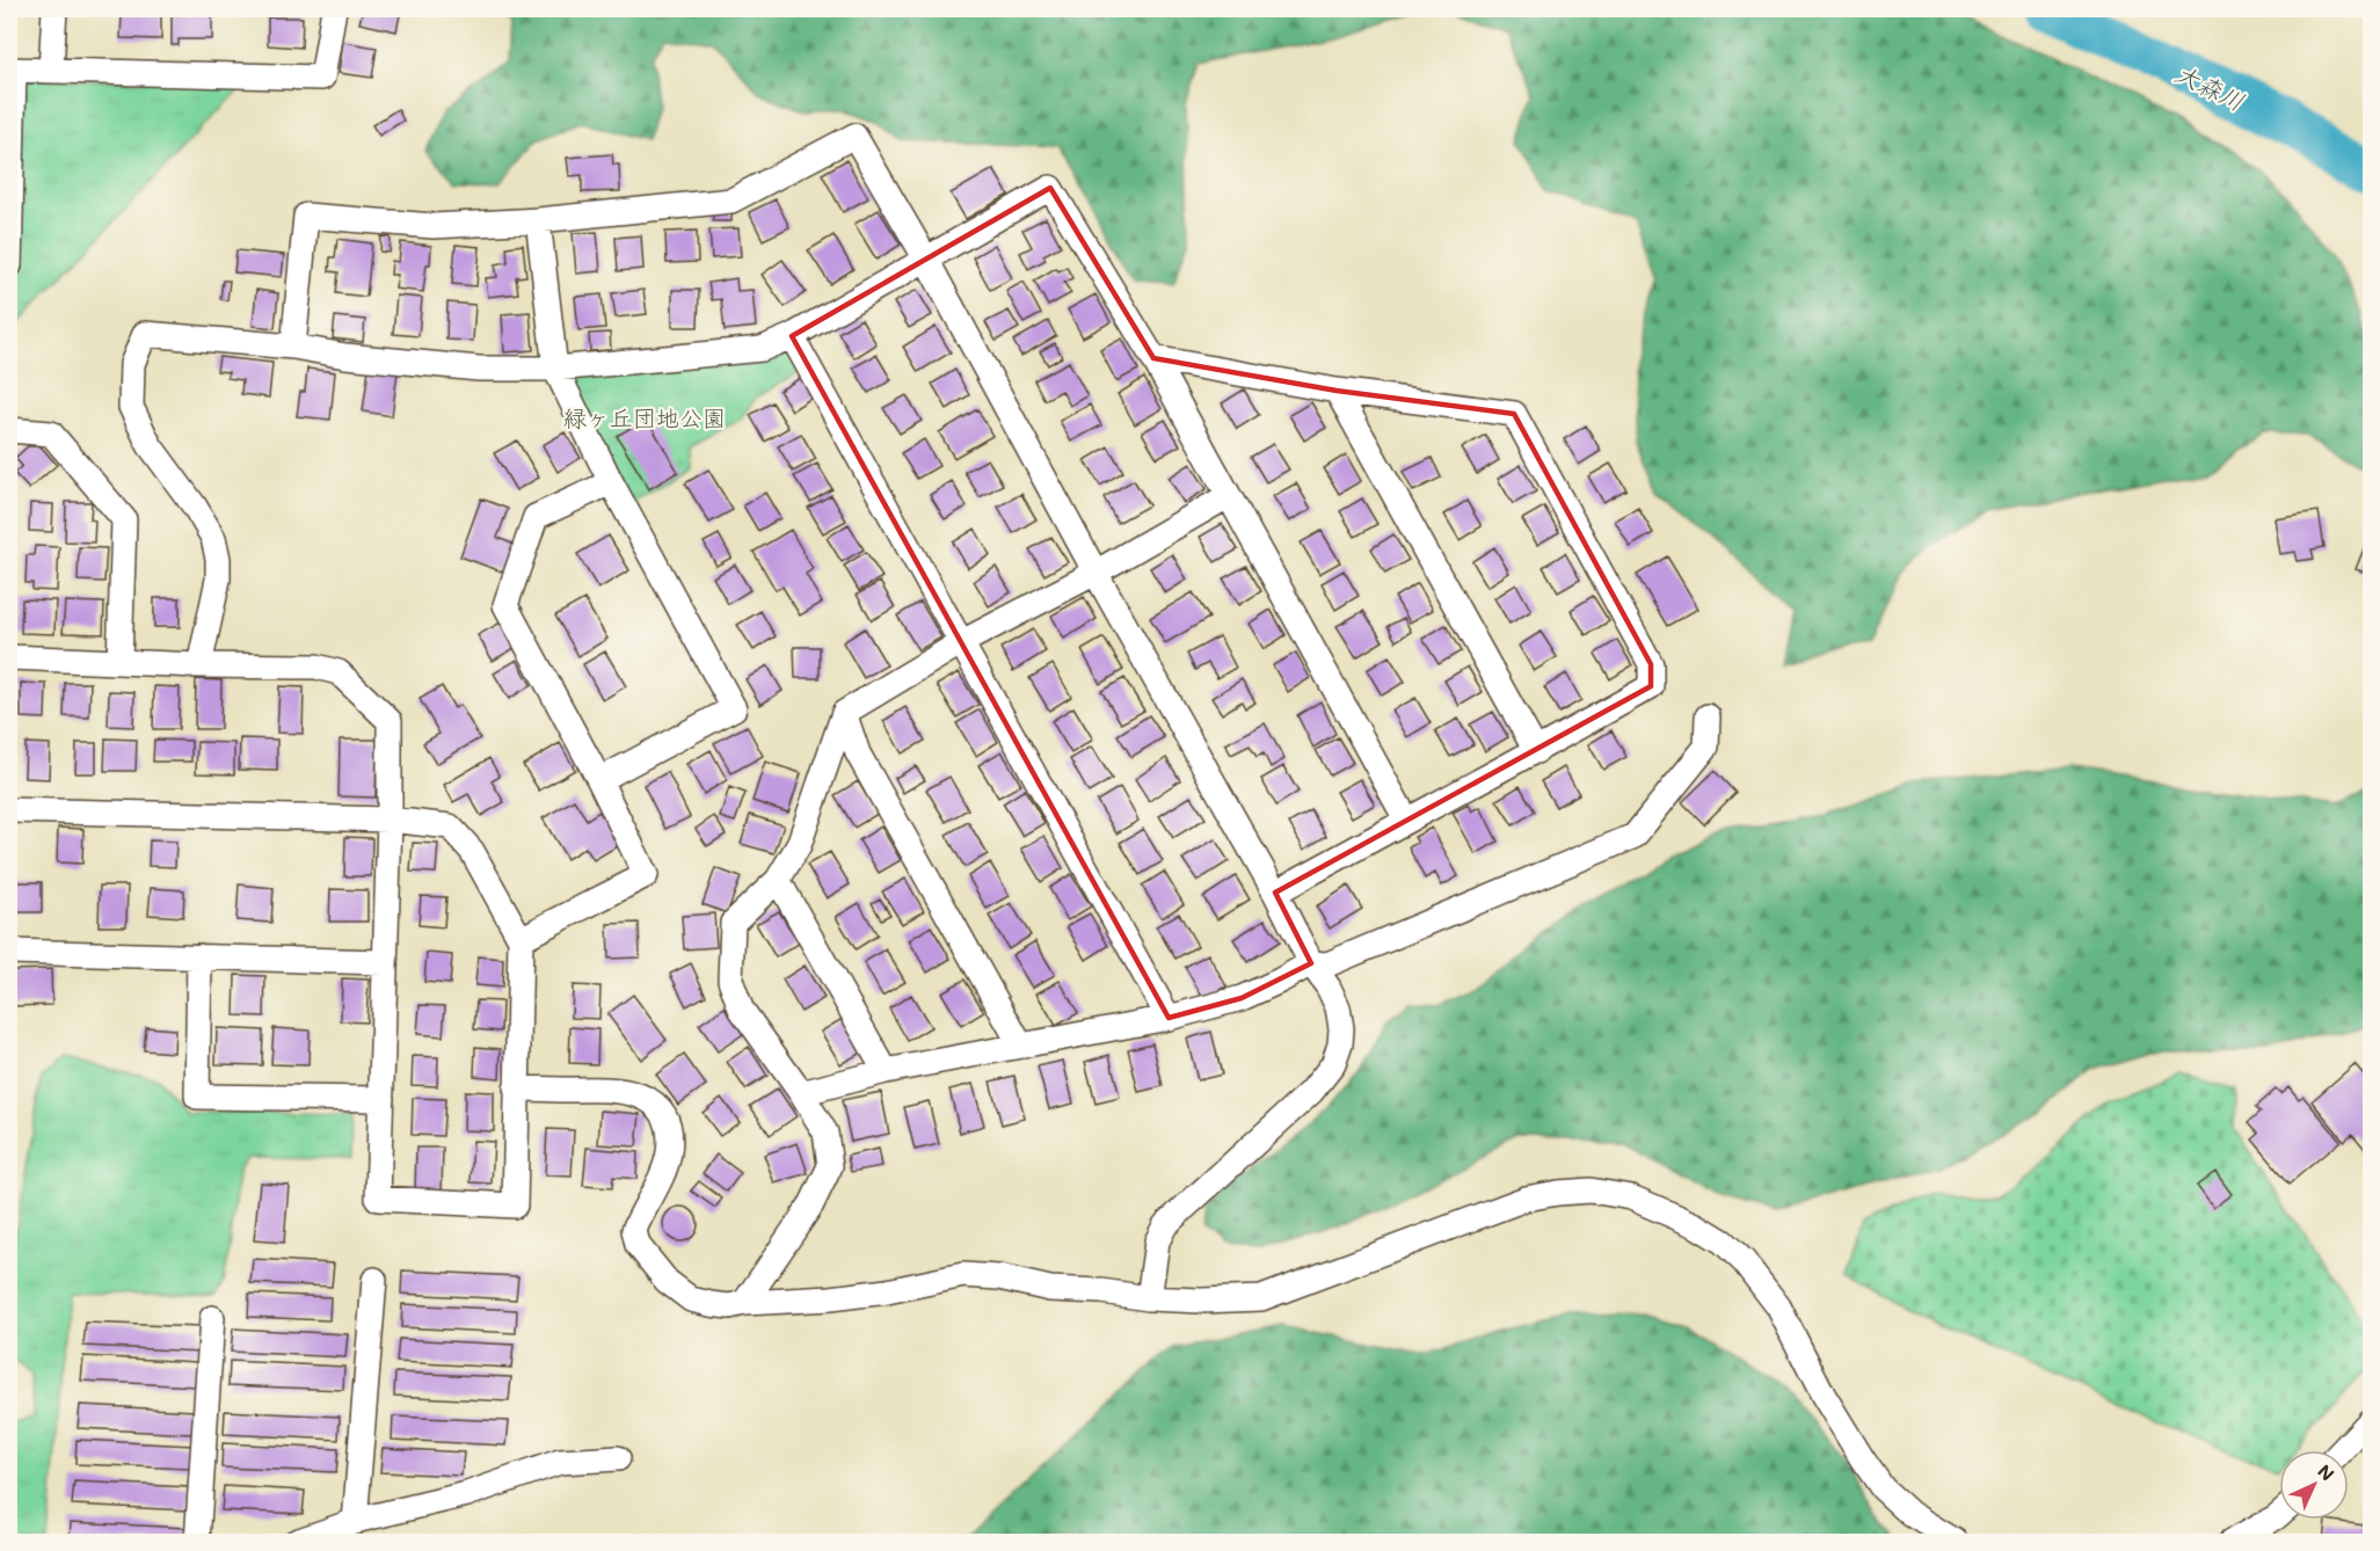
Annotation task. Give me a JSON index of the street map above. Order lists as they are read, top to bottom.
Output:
{
  "water": ["大森川"],
  "parks": ["緑ヶ丘団地公園"],
  "north": "top right"
}
